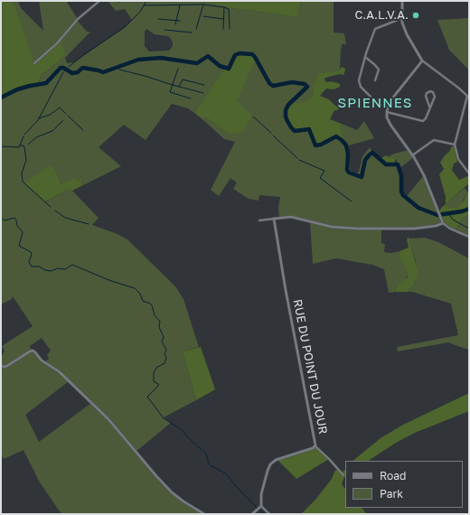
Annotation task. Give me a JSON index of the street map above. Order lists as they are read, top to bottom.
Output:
{
  "streets": {
    "street": ["RUE DU POINT DU JOUR"]
  },
  "districts": ["SPIENNES"],
  "places": ["C.A.L.V.A."],
  "legend": ["Road", "Park"]
}
